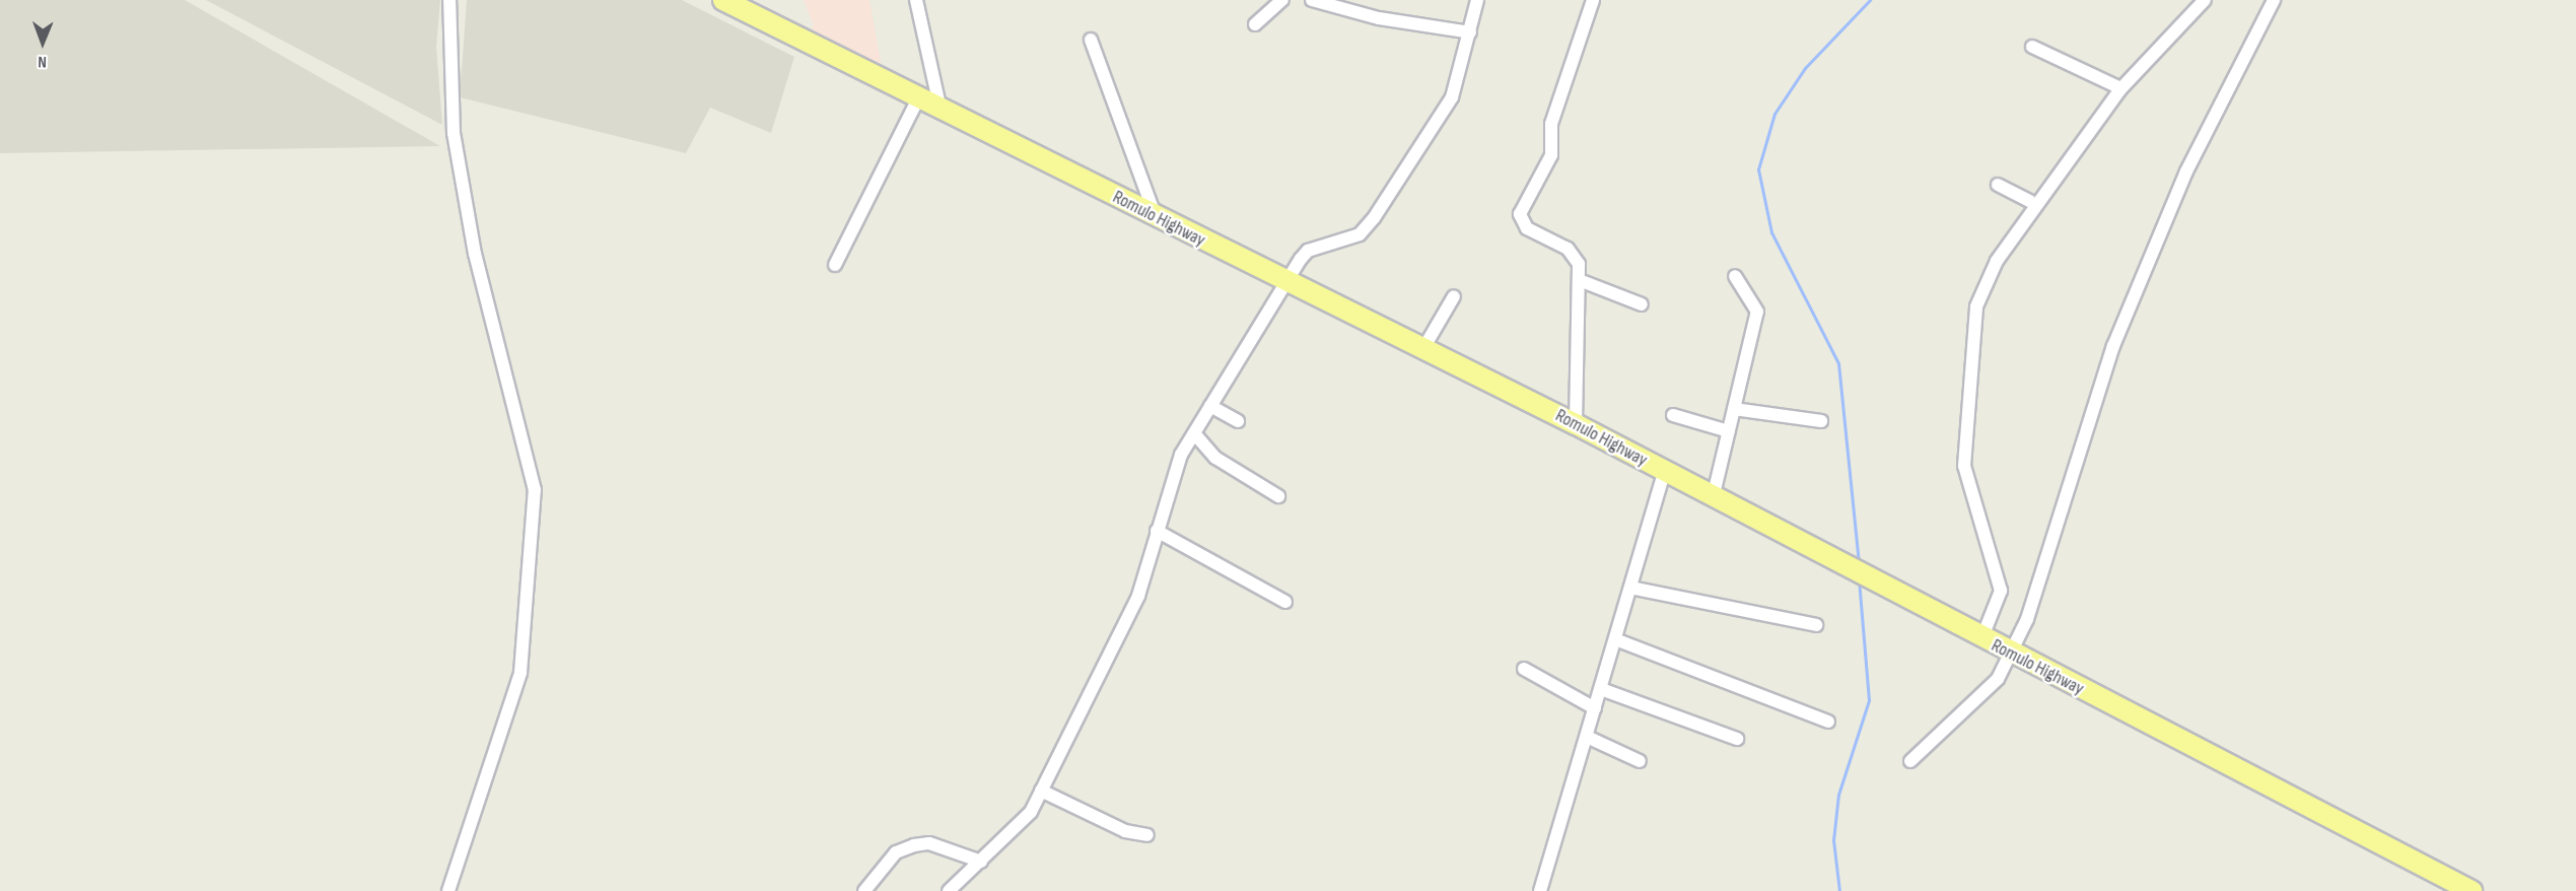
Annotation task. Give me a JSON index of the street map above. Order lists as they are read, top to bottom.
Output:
{
  "streets": {
    "highway": ["Romulo Highway"]
  },
  "north": "bottom"
}
